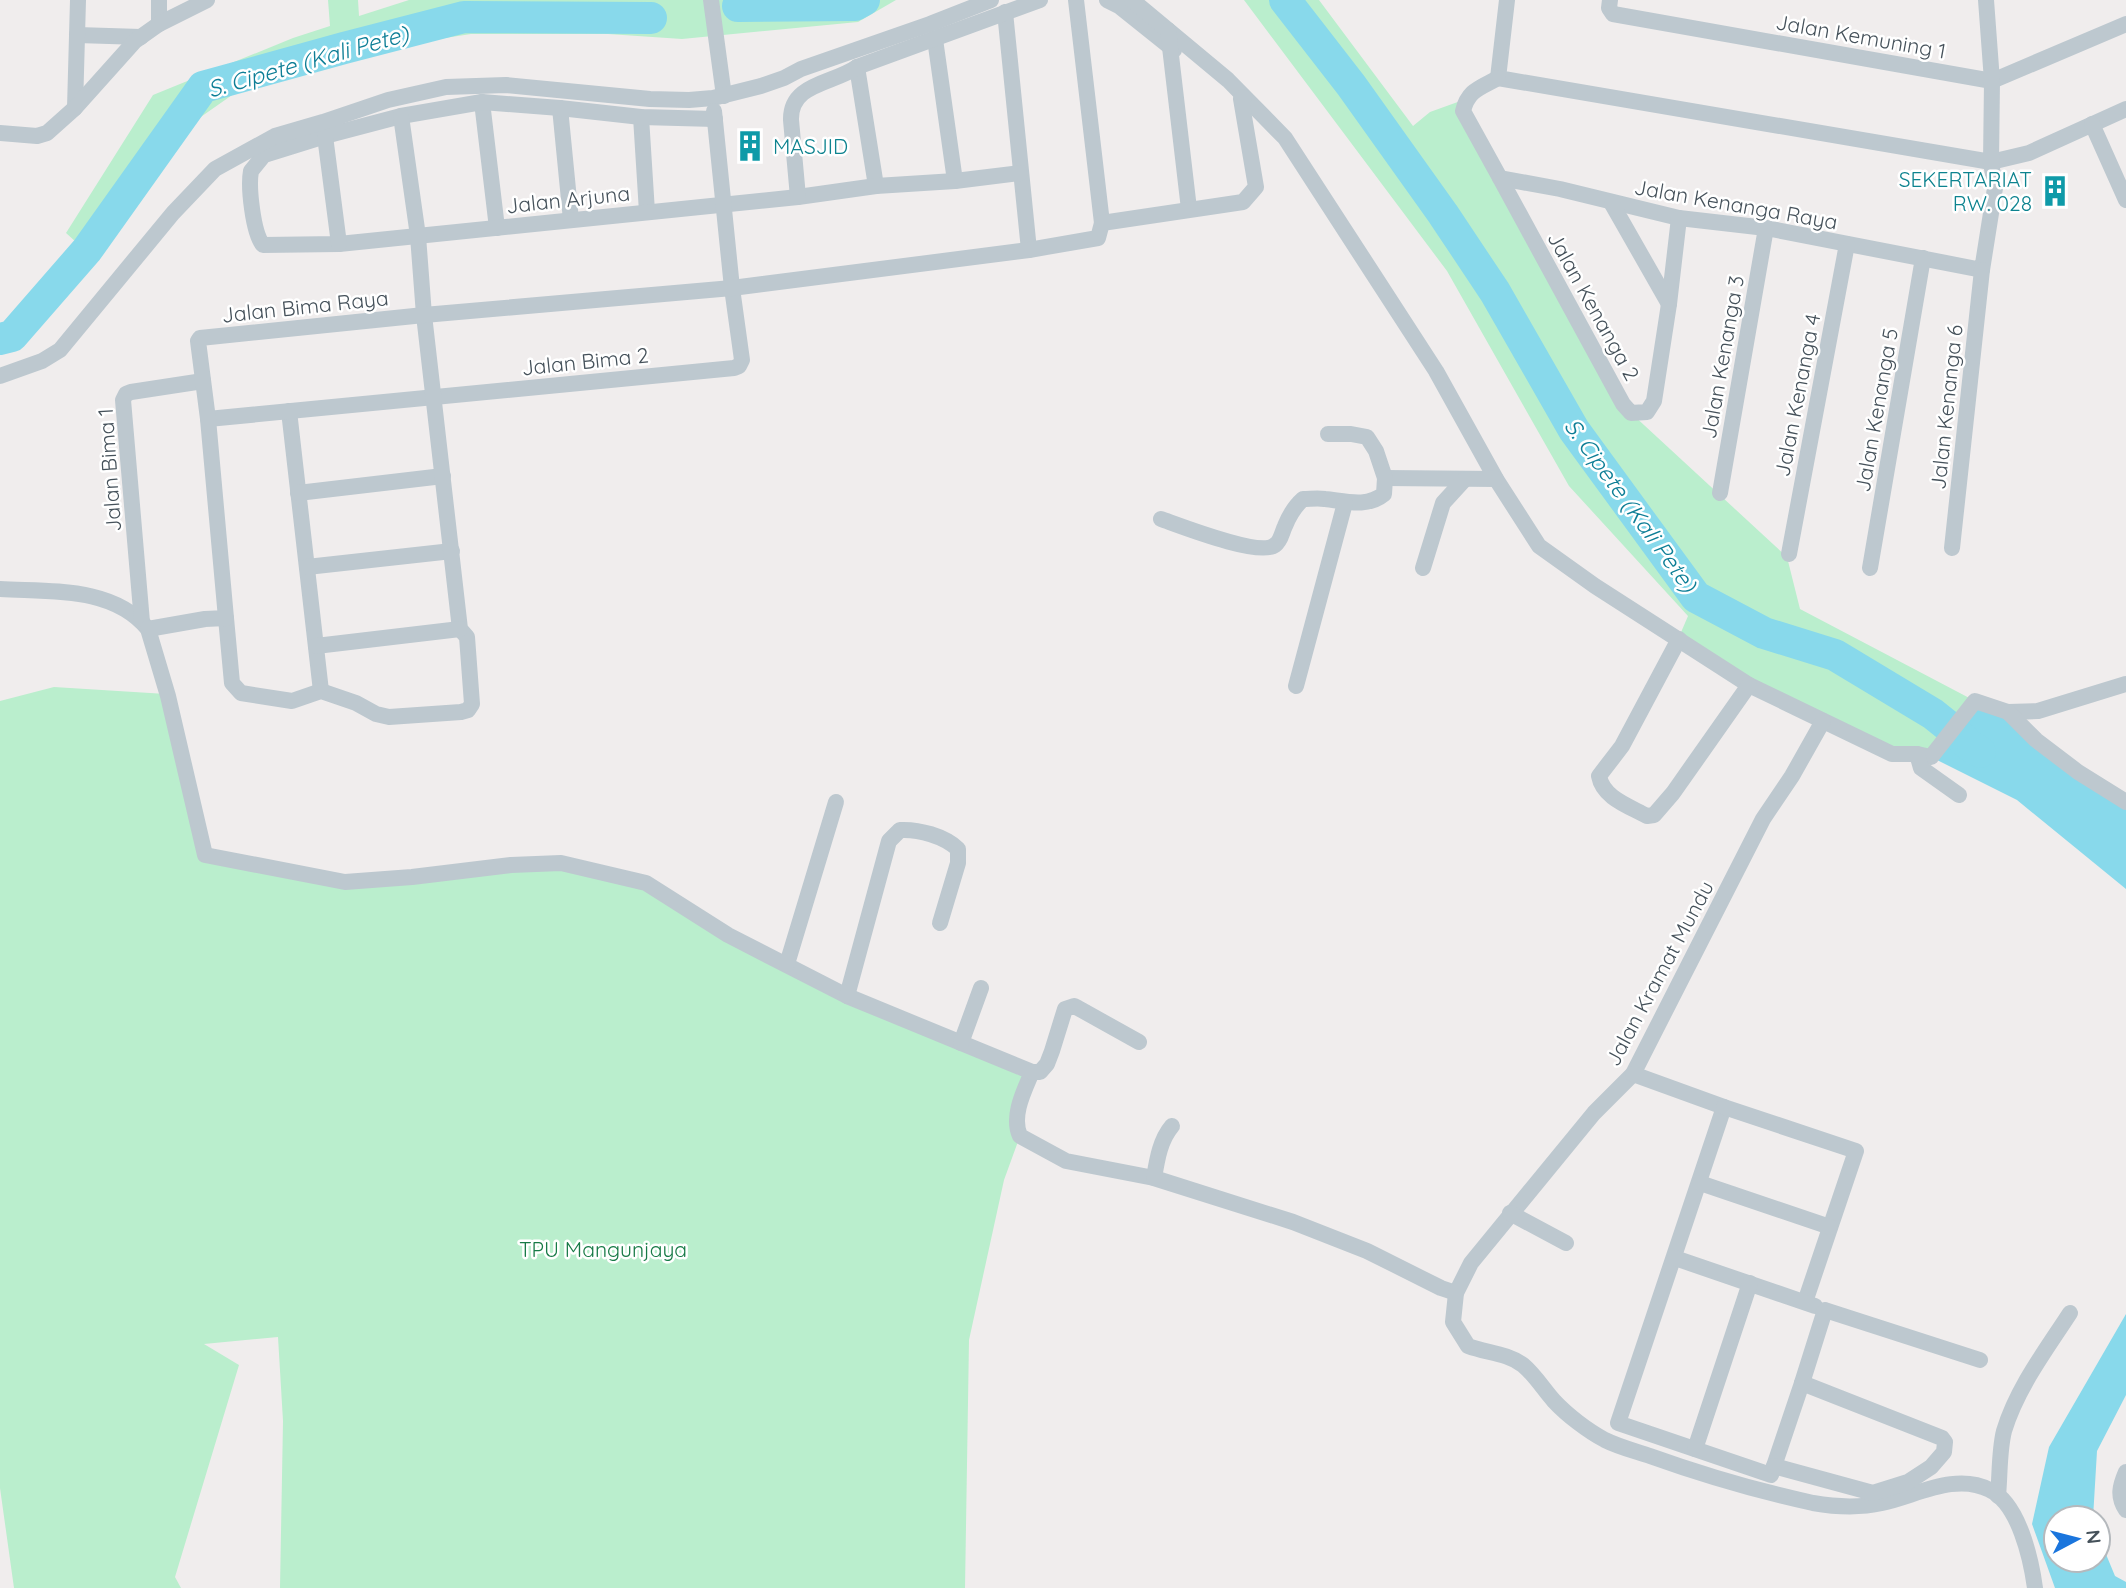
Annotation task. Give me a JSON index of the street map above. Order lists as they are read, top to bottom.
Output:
{
  "streets": {
    "street": [
      "Jalan Kemuning 1",
      "Jalan Arjuna",
      "Jalan Kenanga Raya",
      "Jalan Bima Raya",
      "Jalan Kenanga 2",
      "Jalan Kenanga 3",
      "Jalan Bima 2",
      "Jalan Kenanga 4",
      "Jalan Kenanga 6",
      "Jalan Kenanga 5",
      "Jalan Bima 1",
      "Jalan Kramat Mundu"
    ]
  },
  "crossings": [
    ["Jalan Kenanga Raya", "Jalan Kenanga 2"],
    ["Jalan Kenanga Raya", "Jalan Kenanga 3"],
    ["Jalan Kenanga Raya", "Jalan Kenanga 4"],
    ["Jalan Kenanga Raya", "Jalan Kenanga 6"],
    ["Jalan Kenanga Raya", "Jalan Kenanga 5"],
    ["Jalan Bima Raya", "Jalan Bima 2"],
    ["Jalan Bima Raya", "Jalan Bima 1"]
  ],
  "water": ["S. Cipete (Kali Pete)"],
  "parks": ["TPU Mangunjaya"],
  "places": {
    "building": ["MASJID", "SEKERTARIAT RW. 028"]
  },
  "north": "right"
}
